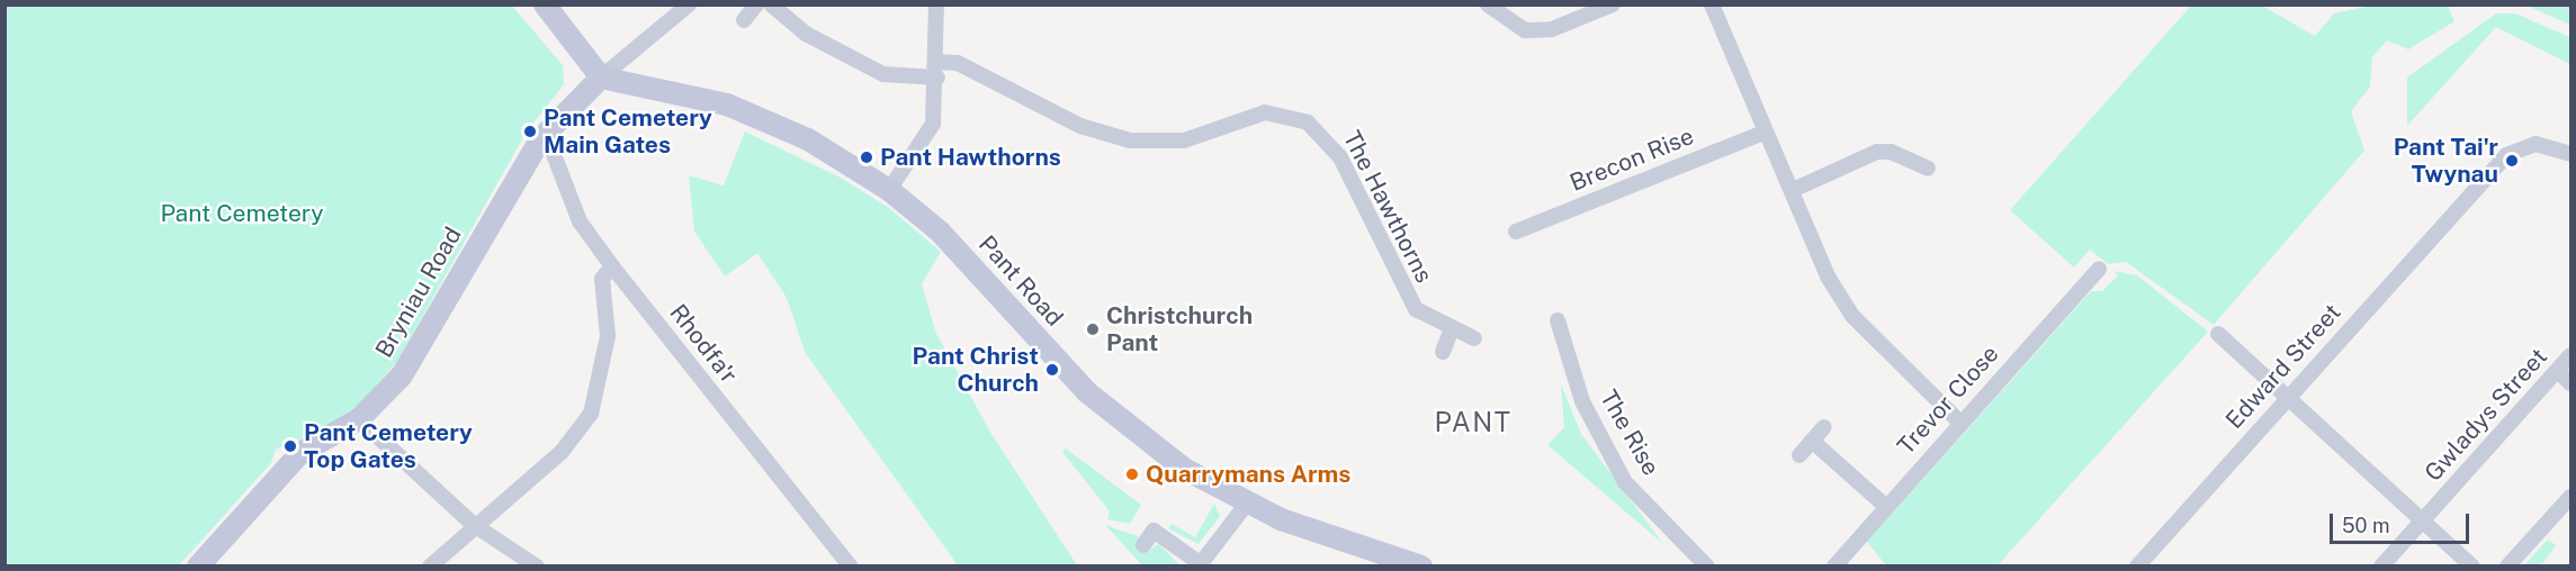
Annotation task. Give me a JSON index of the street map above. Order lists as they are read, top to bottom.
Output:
{
  "streets": {
    "street": [
      "Brecon Rise",
      "The Hawthorns",
      "Pant Road",
      "Bryniau Road",
      "Rhodfa'r",
      "Edward Street",
      "Trevor Close",
      "Gwladys Street",
      "The Rise"
    ]
  },
  "crossings": [
    ["Pant Road", "Bryniau Road"],
    ["Bryniau Road", "Rhodfa'r"]
  ],
  "districts": ["PANT"],
  "parks": ["Pant Cemetery"],
  "places": [
    "Pant Cemetery Main Gates",
    "Pant Hawthorns",
    "Pant Tai'r Twynau",
    "Christchurch Pant",
    "Pant Christ Church",
    "Pant Cemetery Top Gates",
    "Quarrymans Arms"
  ],
  "scale_bar": "50 m"
}
